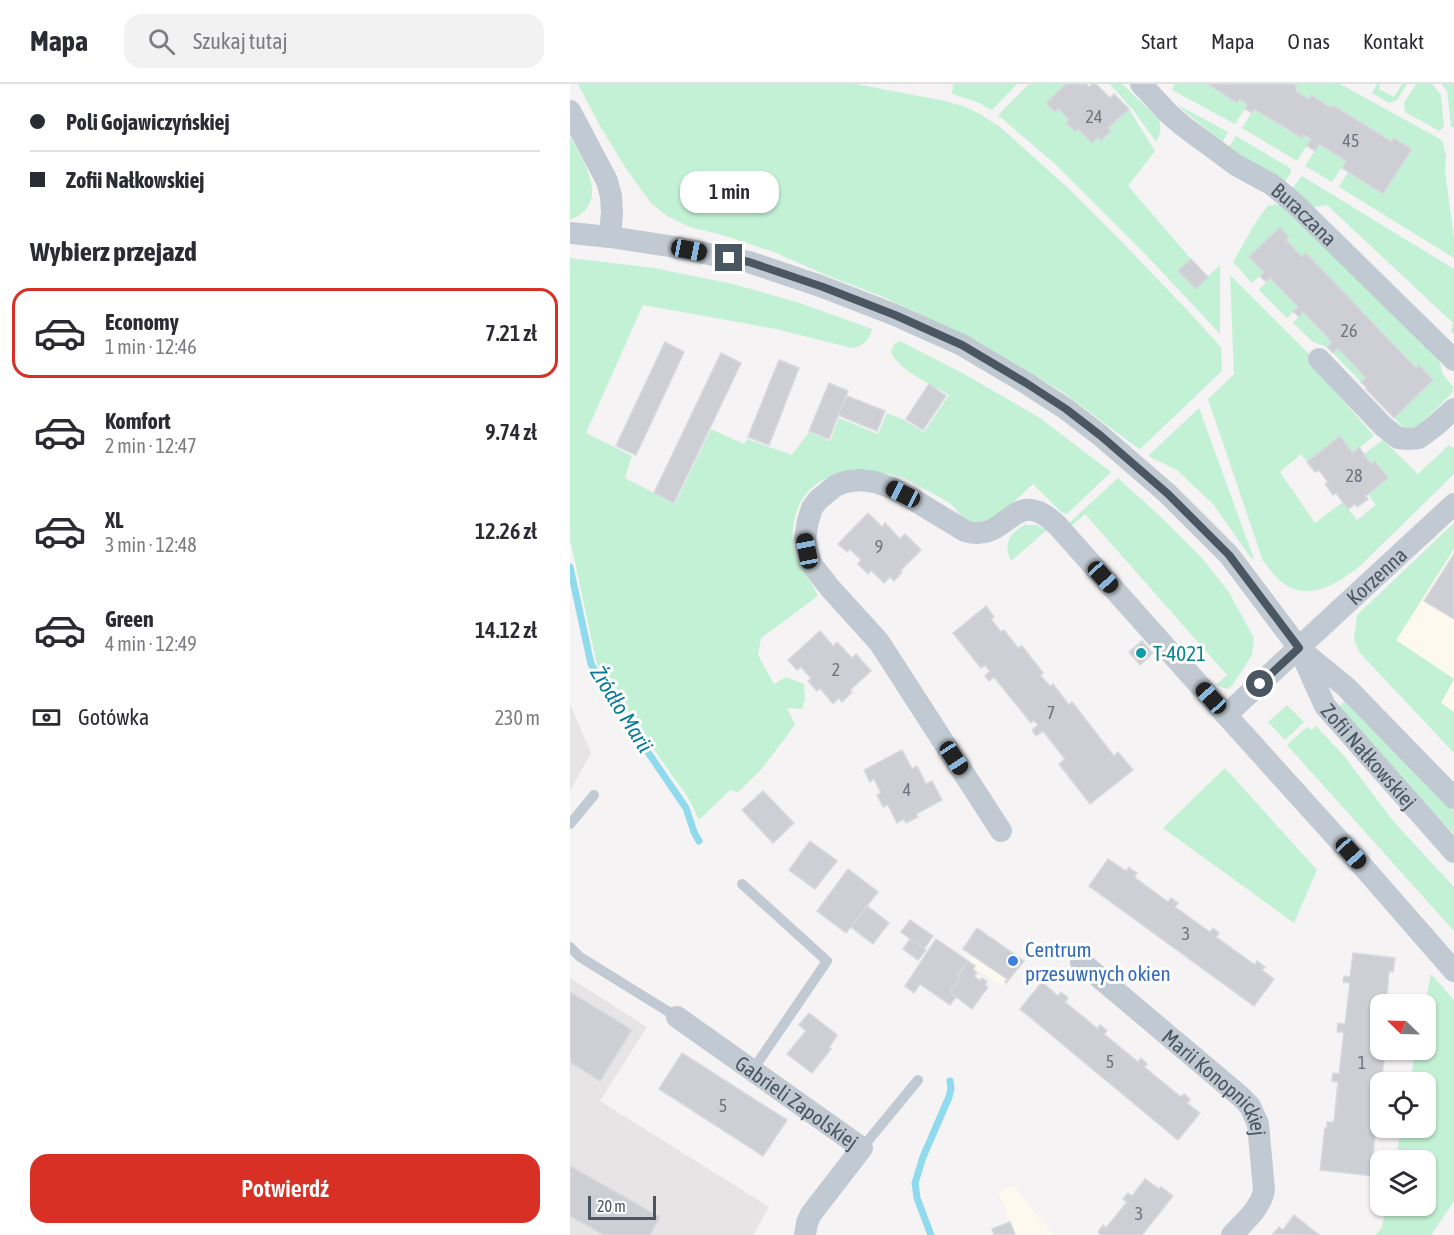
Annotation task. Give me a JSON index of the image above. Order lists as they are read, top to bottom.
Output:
{
  "streets": {
    "street": [
      "Buraczana",
      "Korzenna",
      "Zofii Nałkowskiej",
      "Marii Konopnickiej",
      "Gabrieli Zapolskiej"
    ]
  },
  "crossings": [
    ["Korzenna", "Zofii Nałkowskiej"]
  ],
  "water": ["Źródło Marii"],
  "places": ["T-4021", "Centrum przesuwnych okien"],
  "house_numbers": [
    "24",
    "45",
    "26",
    "28",
    "9",
    "2",
    "7",
    "4",
    "3",
    "5",
    "1",
    "5",
    "3"
  ],
  "scale_bar": "20 m",
  "north": "top left",
  "page": {
    "header": "Mapa",
    "search": "Szukaj tutaj",
    "nav": [
      "Start",
      "Mapa",
      "O nas",
      "Kontakt"
    ],
    "banner": ["Poli Gojawiczyńskiej", "Zofii Nałkowskiej"],
    "bubble": "1 min",
    "heading": "Wybierz przejazd",
    "list": [
      {
        "name": "Economy",
        "note": "1 min · 12:46",
        "value": "7.21 zł"
      },
      {
        "name": "Komfort",
        "note": "2 min · 12:47",
        "value": "9.74 zł"
      },
      {
        "name": "XL",
        "note": "3 min · 12:48",
        "value": "12.26 zł"
      },
      {
        "name": "Green",
        "note": "4 min · 12:49",
        "value": "14.12 zł"
      }
    ],
    "pay": ["Gotówka", "230 m"],
    "buttons": "Potwierdź",
    "scale": "20 m"
  }
}
